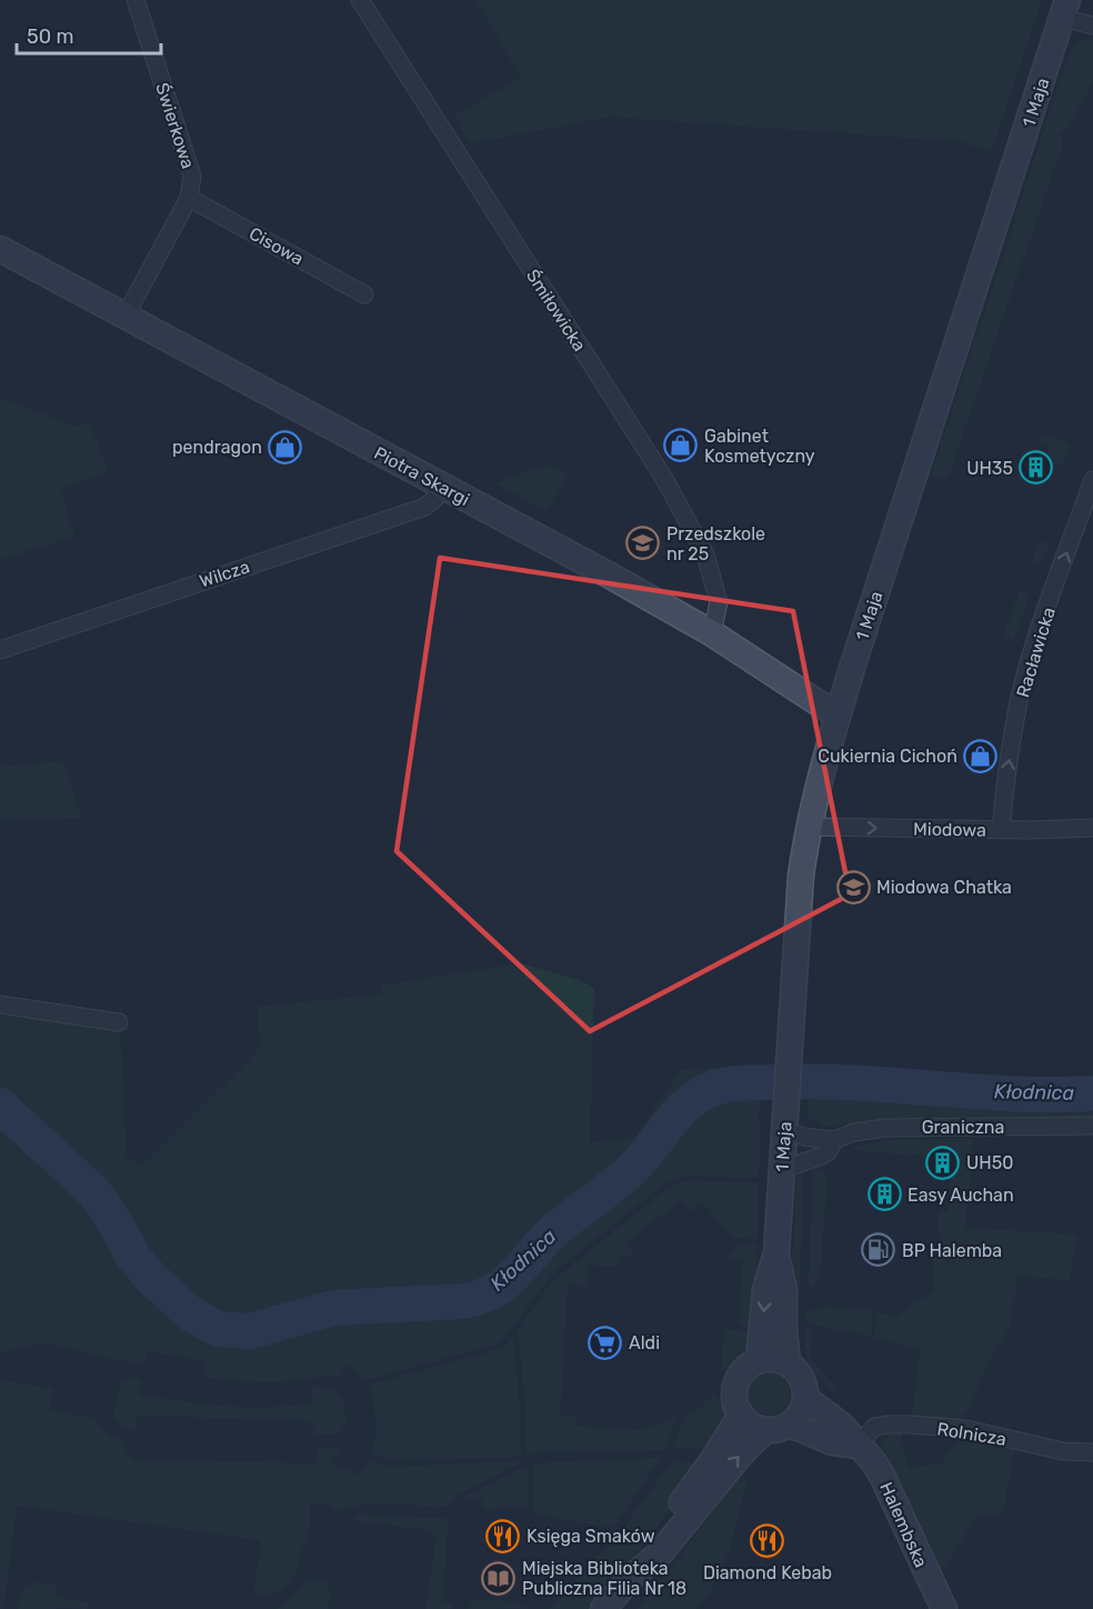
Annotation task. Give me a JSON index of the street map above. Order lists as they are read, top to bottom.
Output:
{
  "streets": {
    "main road": ["1 Maja", "Piotra Skargi", "Halembska"],
    "street": [
      "Świerkowa",
      "Cisowa",
      "Śmiłowicka",
      "Wilcza",
      "Racławicka",
      "Miodowa",
      "Graniczna",
      "Rolnicza"
    ]
  },
  "crossings": [
    ["1 Maja", "Piotra Skargi"],
    ["1 Maja", "Miodowa"],
    ["1 Maja", "Graniczna"],
    ["1 Maja", "Halembska"],
    ["Świerkowa", "Cisowa"],
    ["Świerkowa", "Piotra Skargi"],
    ["Śmiłowicka", "Piotra Skargi"],
    ["Piotra Skargi", "Wilcza"],
    ["Racławicka", "Miodowa"],
    ["Rolnicza", "Halembska"]
  ],
  "one_way": ["Racławicka", "Miodowa"],
  "water": ["Kłodnica"],
  "places": {
    "shop": ["Gabinet Kosmetyczny", "pendragon", "Cukiernia Cichoń"],
    "building": ["UH35", "UH50", "Easy Auchan"],
    "school or university": ["Przedszkole nr 25", "Miodowa Chatka"],
    "fuel station": ["BP Halemba"],
    "supermarket": ["Aldi"],
    "restaurant": ["Księga Smaków", "Diamond Kebab"],
    "library": ["Miejska Biblioteka Publiczna Filia Nr 18"]
  },
  "scale_bar": "50 m"
}
